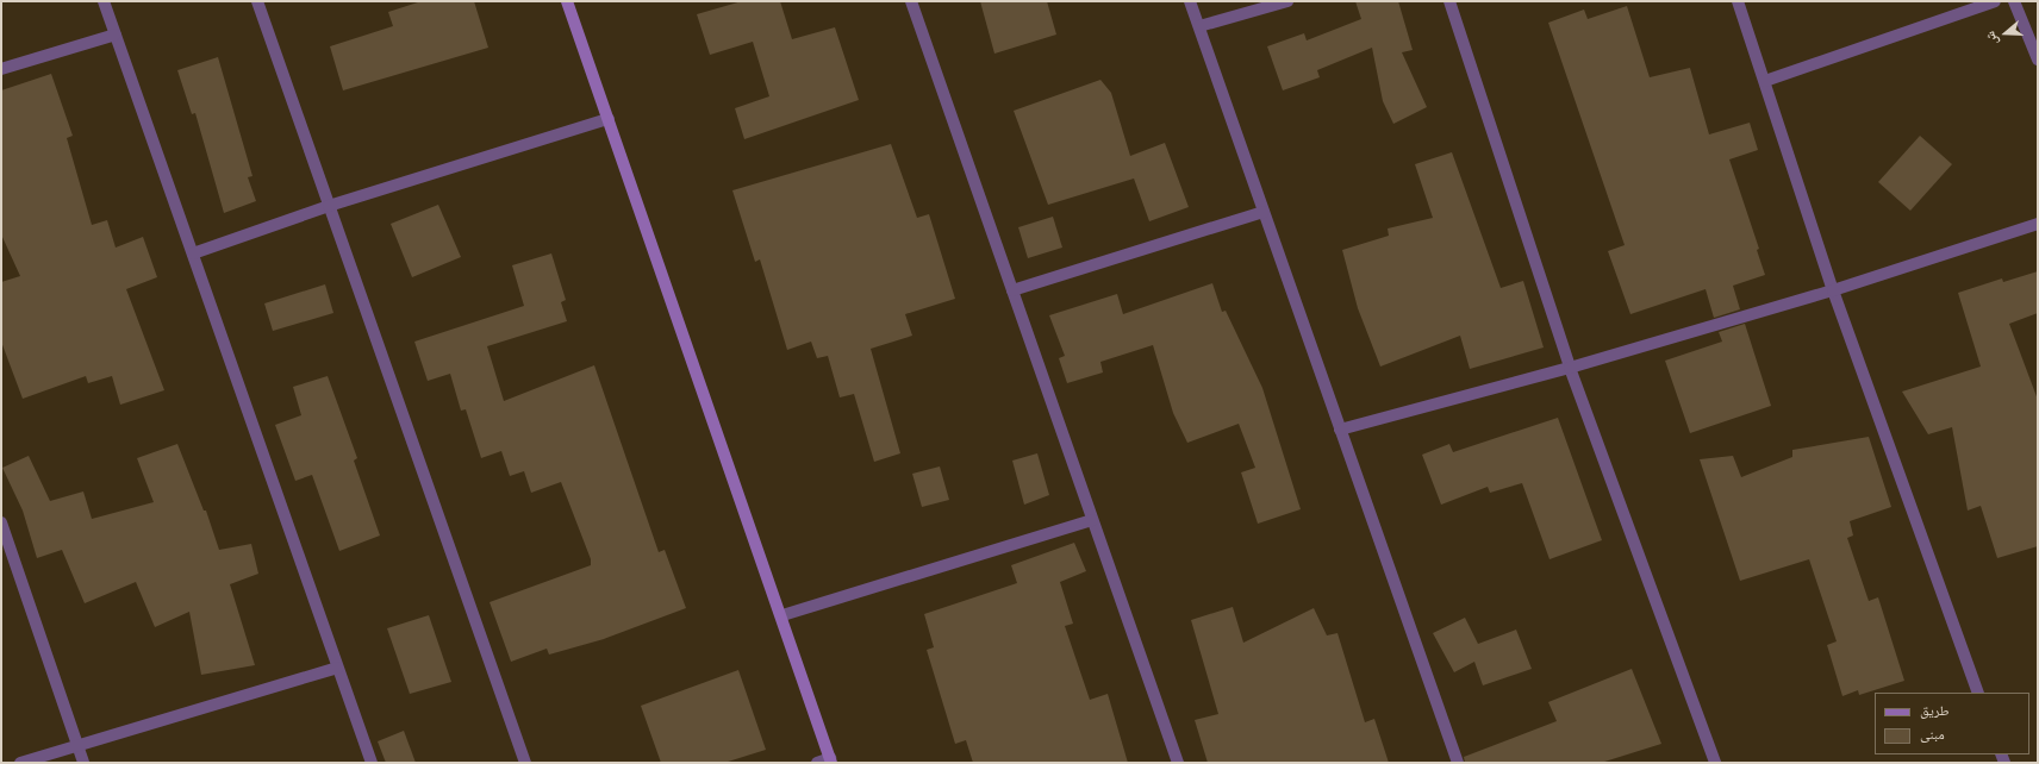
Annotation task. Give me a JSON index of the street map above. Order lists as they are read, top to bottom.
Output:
{
  "legend": ["طريق", "مبنى"],
  "north": "left"
}
